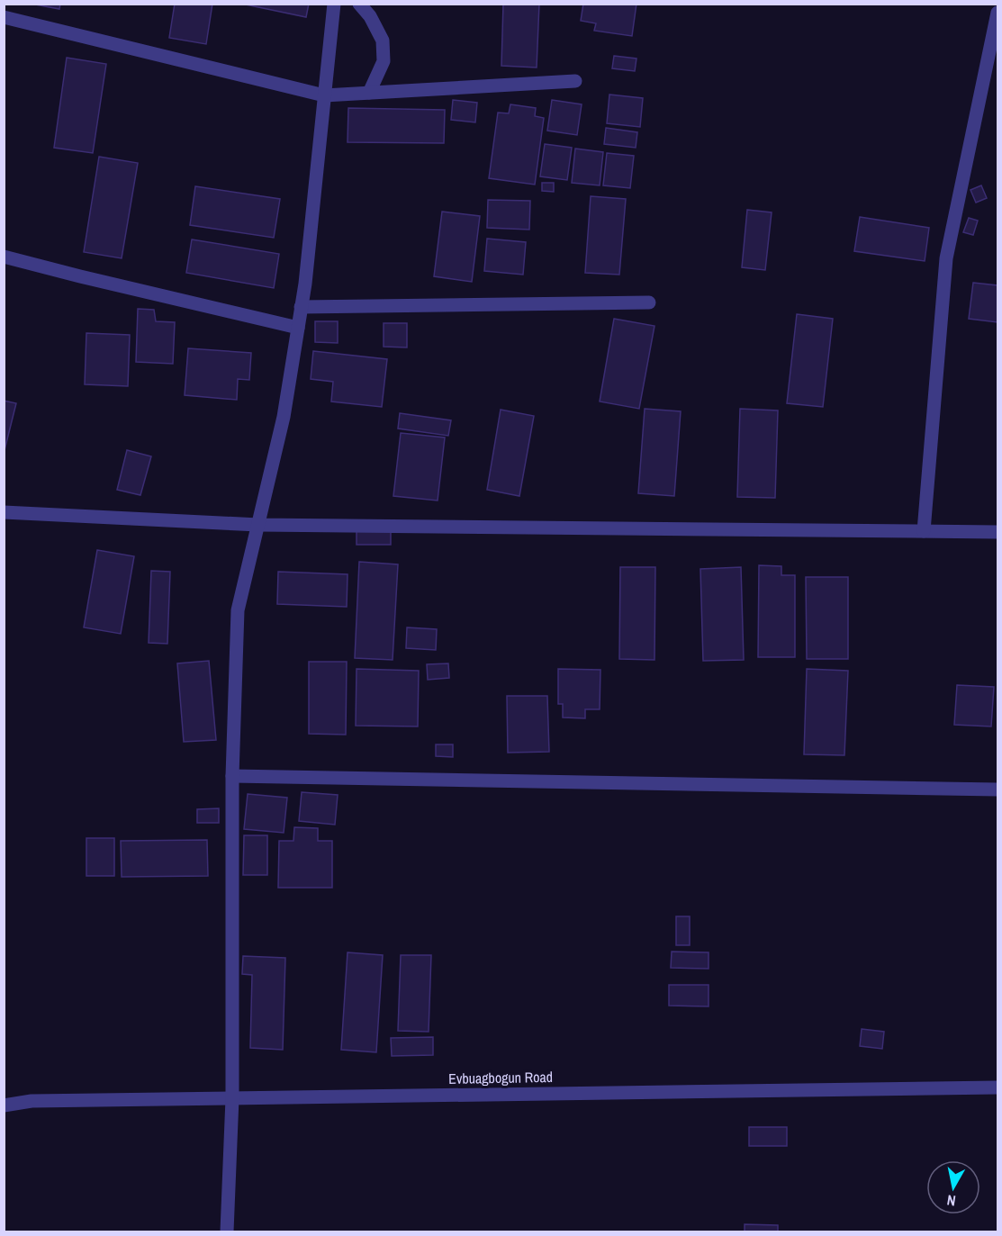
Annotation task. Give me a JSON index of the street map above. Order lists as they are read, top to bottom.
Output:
{
  "streets": {
    "street": ["Evbuagbogun Road"]
  },
  "north": "bottom"
}
